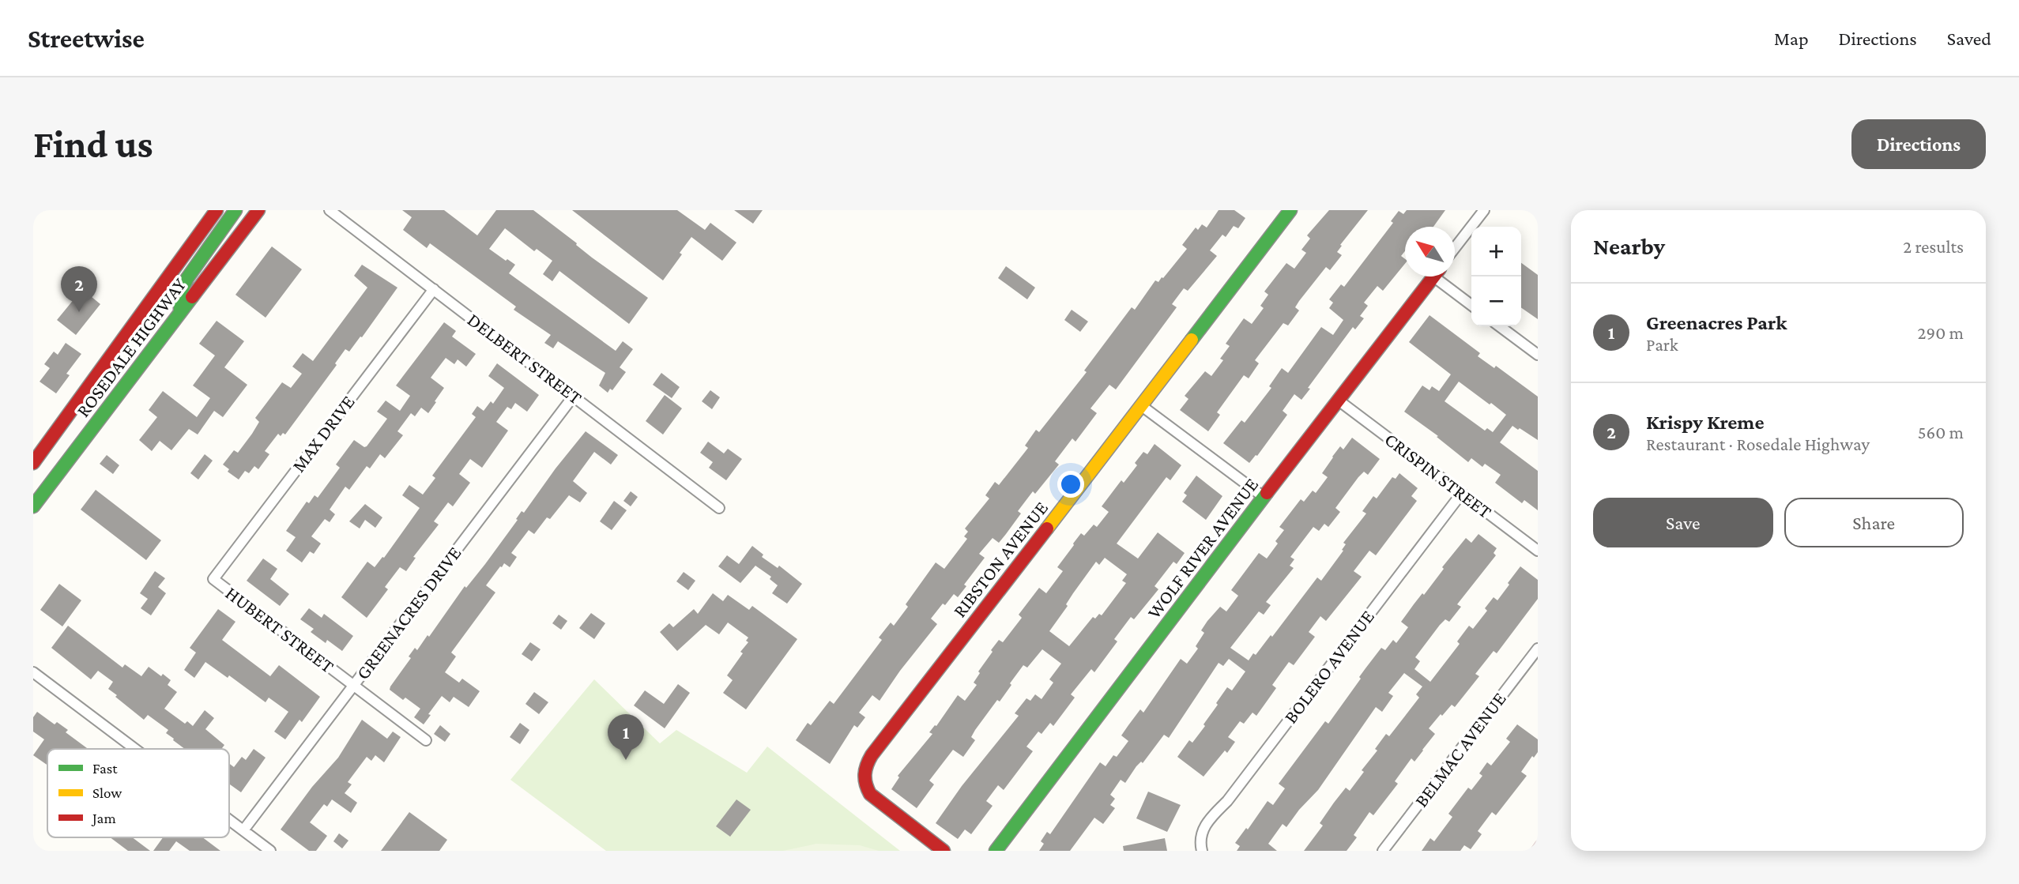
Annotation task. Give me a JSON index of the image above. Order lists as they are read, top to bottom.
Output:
{
  "streets": {
    "street": [
      "ROSEDALE HIGHWAY",
      "DELBERT STREET",
      "MAX DRIVE",
      "CRISPIN STREET",
      "WOLF RIVER AVENUE",
      "RIBSTON AVENUE",
      "GREENACRES DRIVE",
      "HUBERT STREET",
      "BOLERO AVENUE",
      "BELMAC AVENUE"
    ]
  },
  "crossings": [
    ["DELBERT STREET", "MAX DRIVE"],
    ["DELBERT STREET", "GREENACRES DRIVE"],
    ["MAX DRIVE", "HUBERT STREET"],
    ["CRISPIN STREET", "WOLF RIVER AVENUE"],
    ["CRISPIN STREET", "BOLERO AVENUE"],
    ["GREENACRES DRIVE", "HUBERT STREET"]
  ],
  "legend": ["Fast", "Slow", "Jam"],
  "north": "top left",
  "page": {
    "header": "Streetwise",
    "nav": ["Map", "Directions", "Saved"],
    "buttons": [
      "Directions",
      ["Save", "Share"]
    ],
    "title": "Find us",
    "heading": ["Nearby", "2 results"],
    "map_buttons": ["+", "−"],
    "pins": ["2", "1"],
    "list": [
      {
        "mark": "1",
        "name": "Greenacres Park",
        "note": "Park",
        "value": "290 m"
      },
      {
        "mark": "2",
        "name": "Krispy Kreme",
        "note": "Restaurant · Rosedale Highway",
        "value": "560 m"
      }
    ]
  }
}
